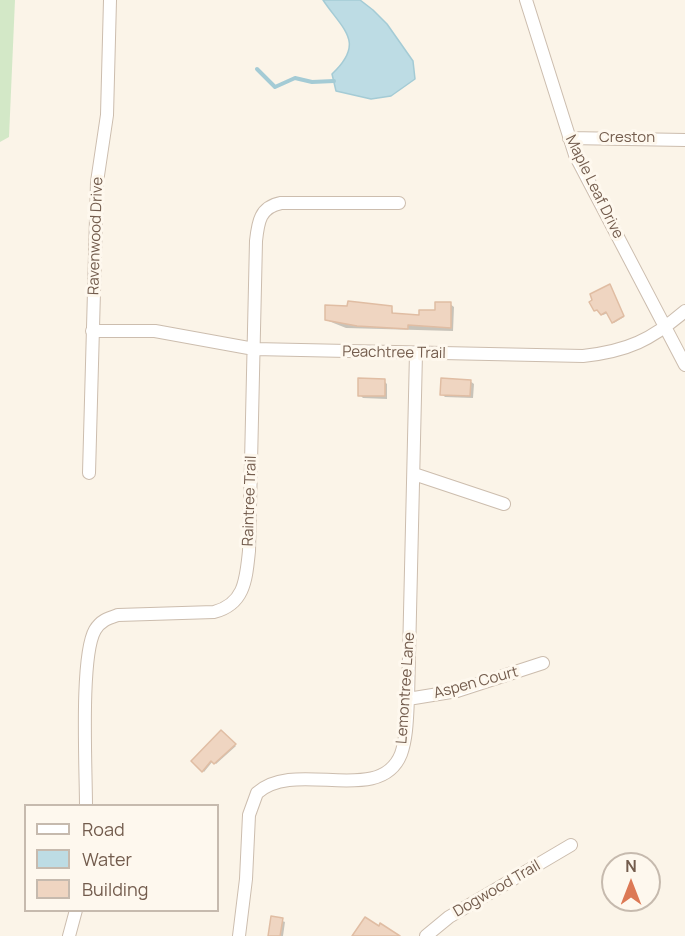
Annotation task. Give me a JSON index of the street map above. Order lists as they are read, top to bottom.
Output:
{
  "streets": {
    "street": [
      "Creston",
      "Maple Leaf Drive",
      "Ravenwood Drive",
      "Peachtree Trail",
      "Raintree Trail",
      "Aspen Court",
      "Lemontree Lane",
      "Dogwood Trail"
    ]
  },
  "crossings": [
    ["Creston", "Maple Leaf Drive"],
    ["Maple Leaf Drive", "Peachtree Trail"],
    ["Ravenwood Drive", "Peachtree Trail"],
    ["Peachtree Trail", "Raintree Trail"],
    ["Peachtree Trail", "Lemontree Lane"],
    ["Aspen Court", "Lemontree Lane"]
  ],
  "legend": ["Road", "Water", "Building"],
  "north": "top"
}
